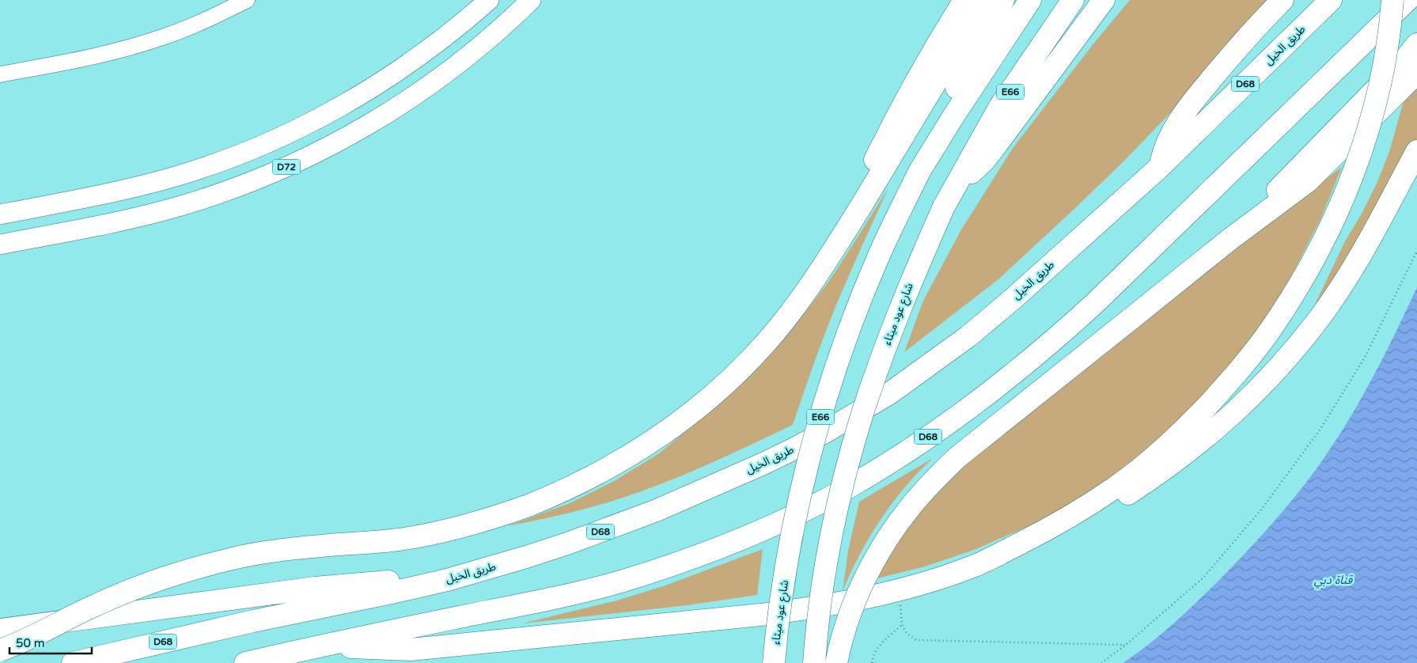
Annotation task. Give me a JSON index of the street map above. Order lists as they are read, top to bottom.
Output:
{
  "streets": {
    "highway": [
      "طريق الخيل",
      "D68",
      "E66",
      "شارع عود ميثاء"
    ],
    "main road": ["D72"]
  },
  "water": ["قناة دبي"],
  "scale_bar": "50 m"
}
